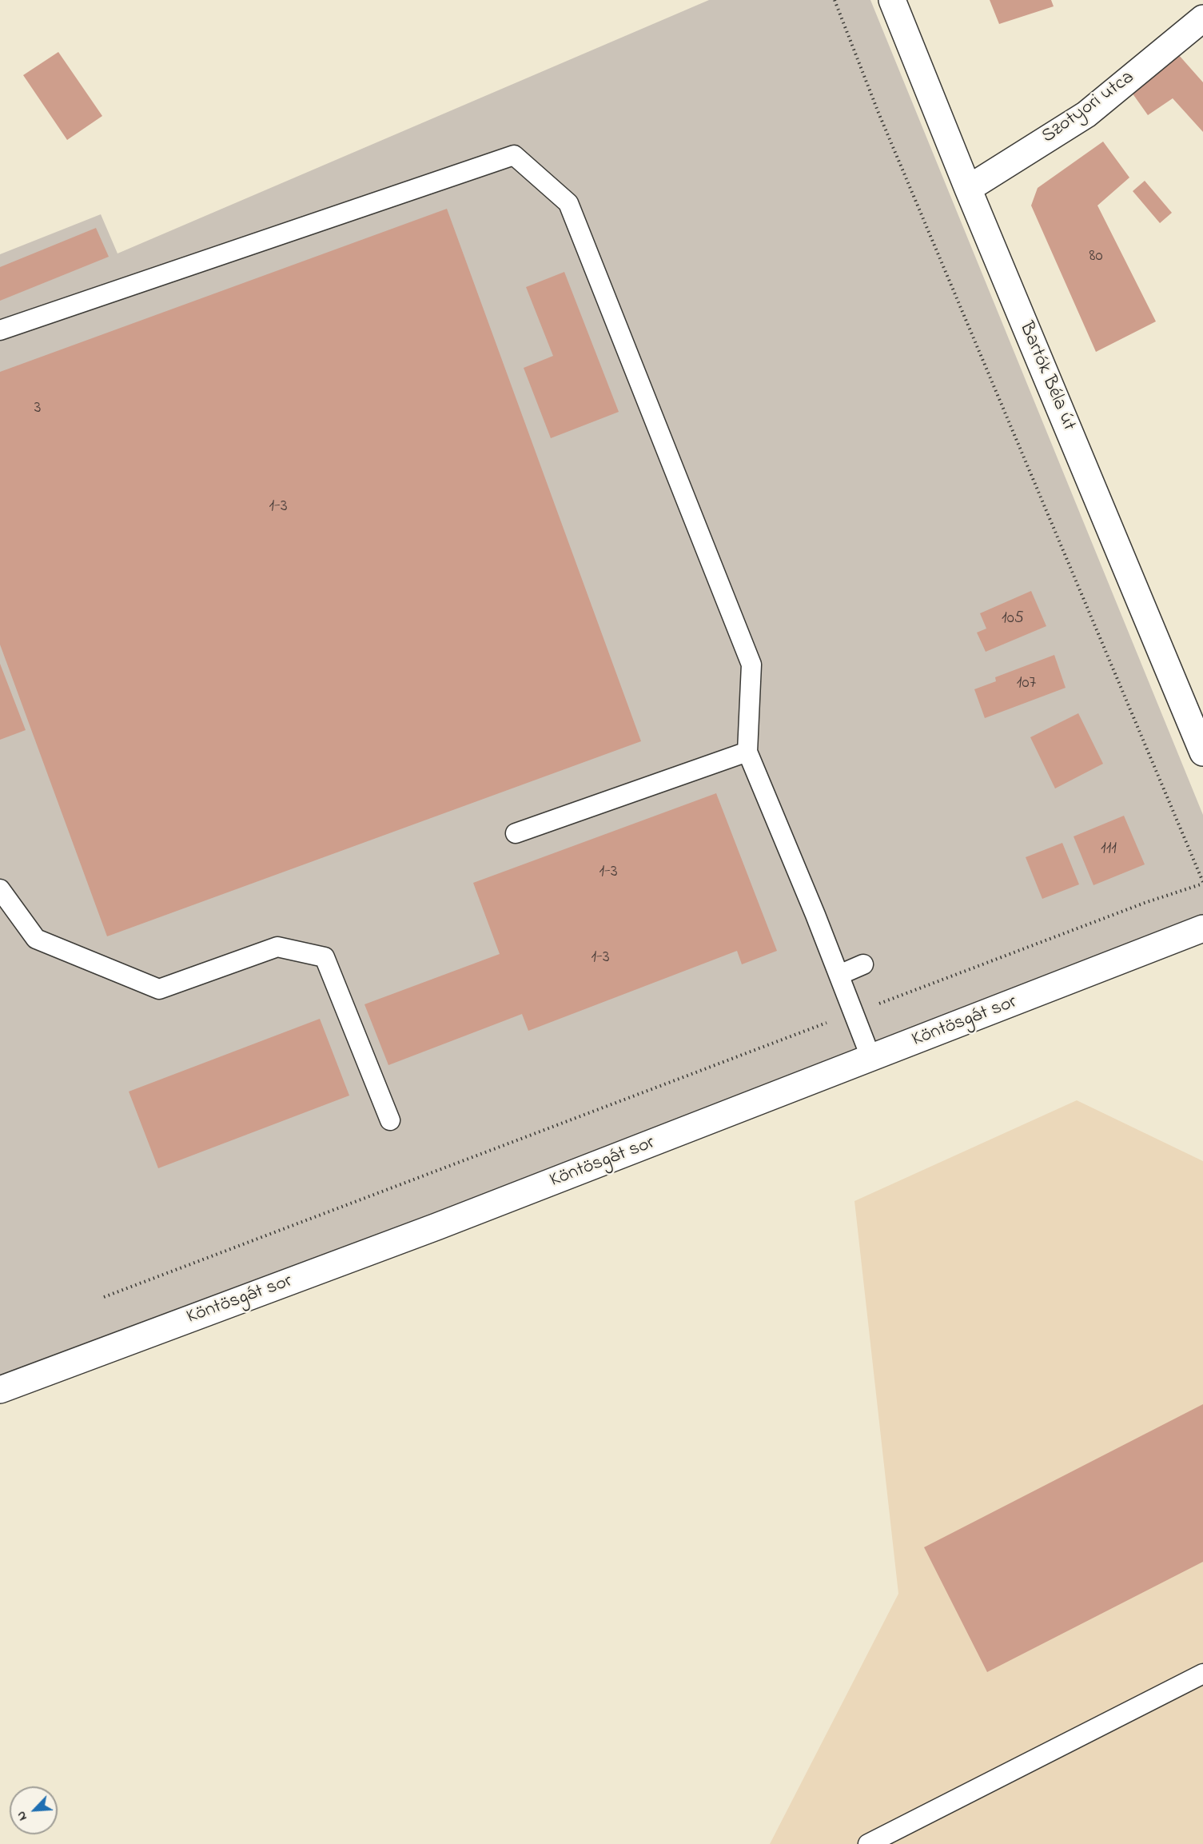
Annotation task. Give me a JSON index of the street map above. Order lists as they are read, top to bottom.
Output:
{
  "streets": {
    "street": ["Szotyori utca", "Bartók Béla út", "Köntösgát sor"]
  },
  "crossings": [
    ["Szotyori utca", "Bartók Béla út"]
  ],
  "house_numbers": [
    "80",
    "3",
    "1-3",
    "105",
    "107",
    "111",
    "1-3",
    "1-3"
  ],
  "north": "bottom left"
}
